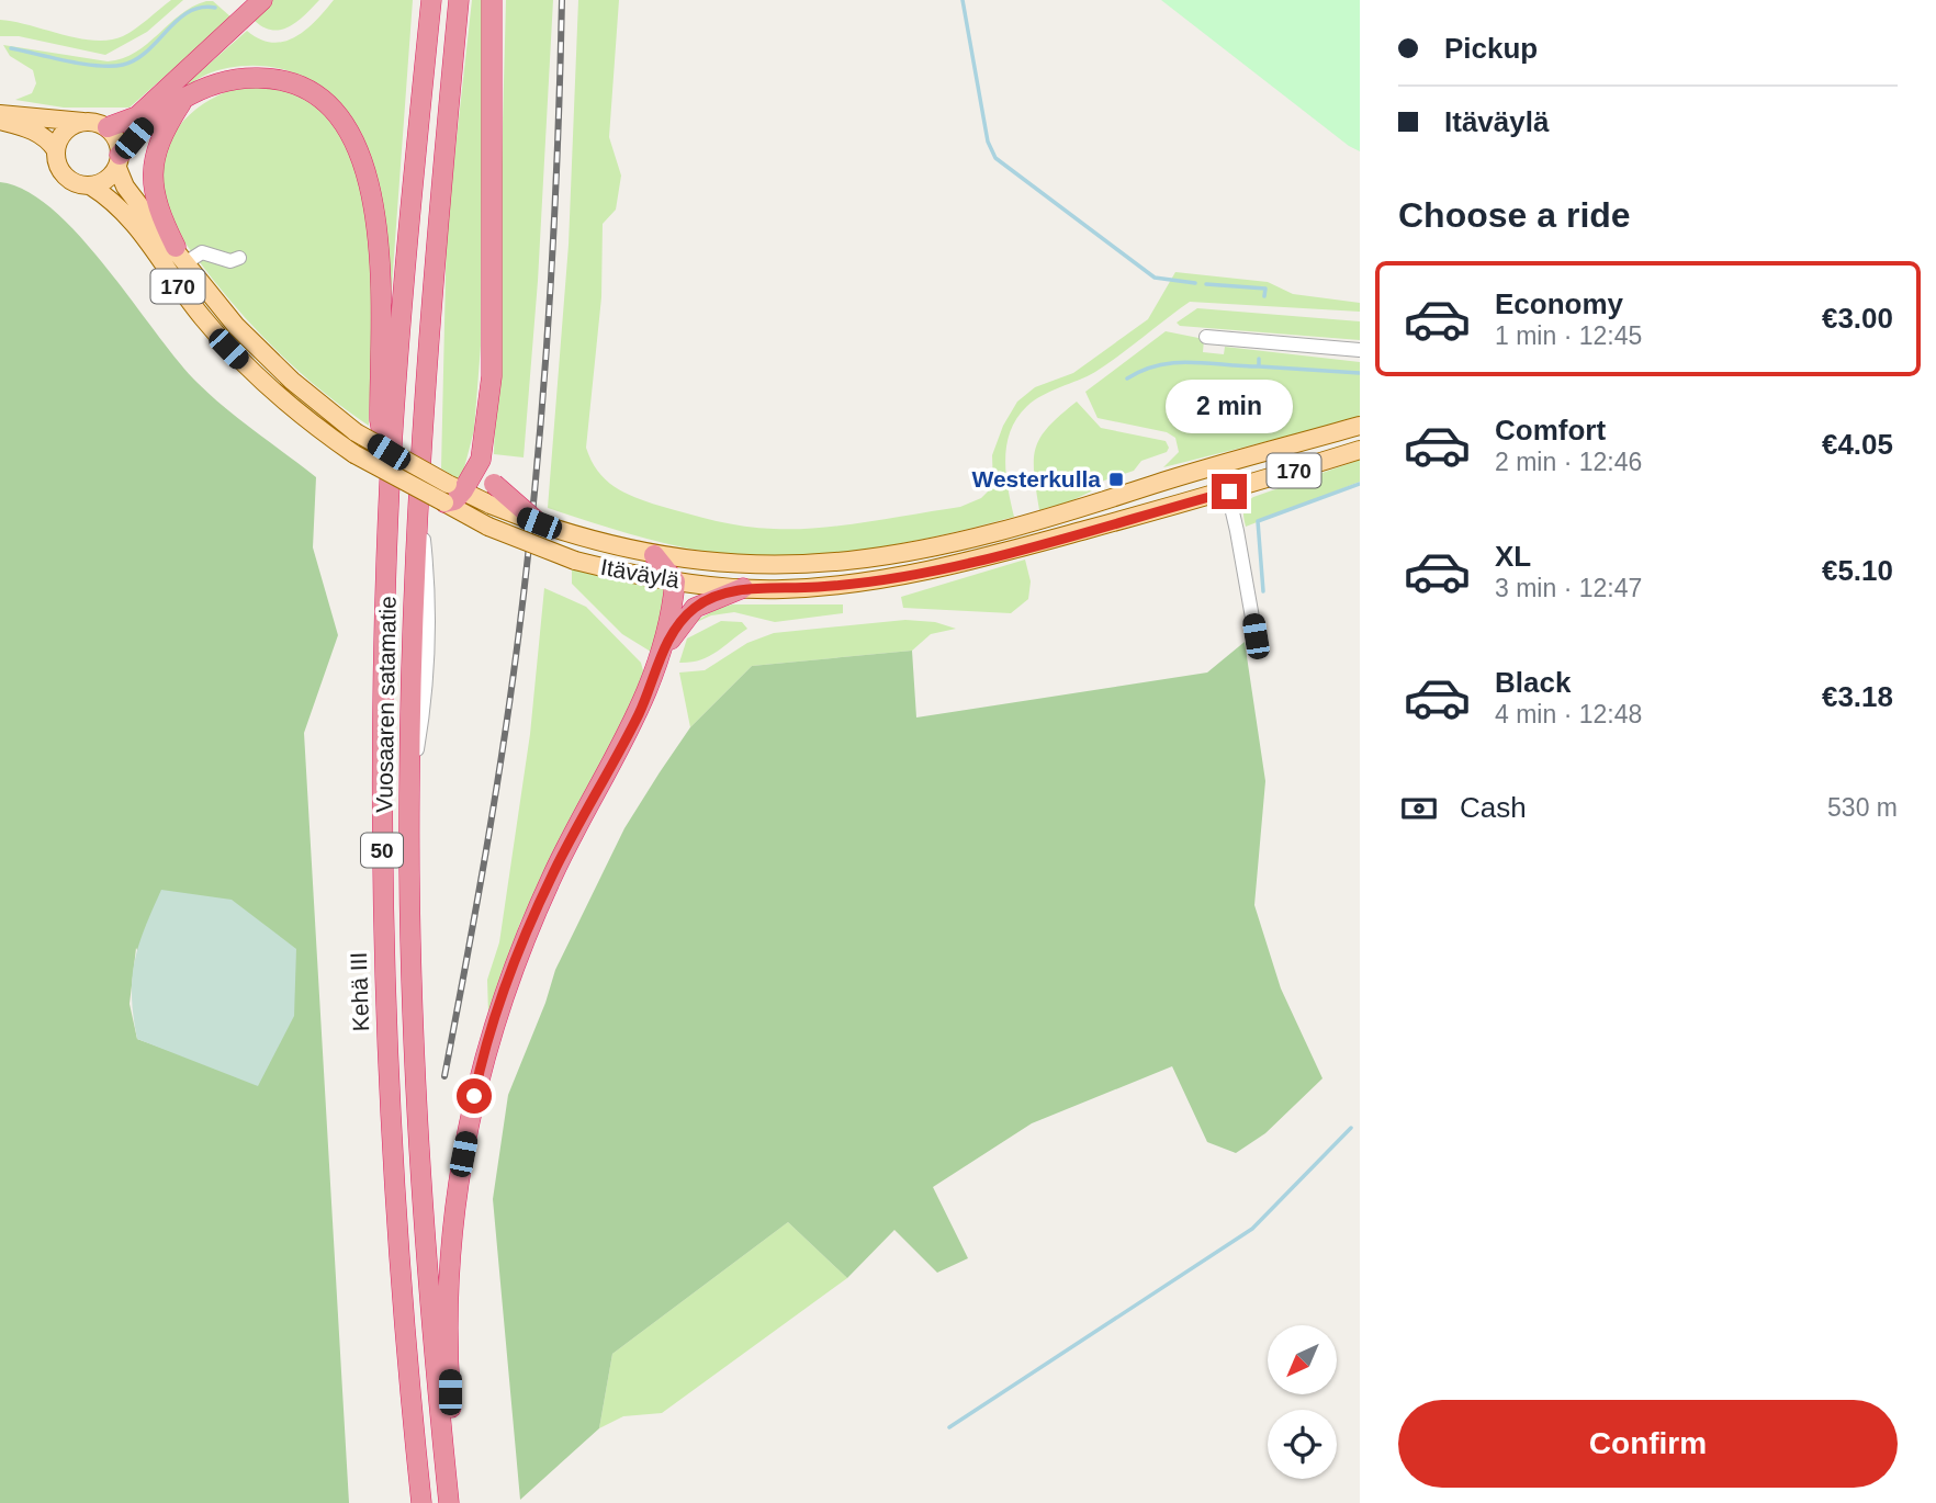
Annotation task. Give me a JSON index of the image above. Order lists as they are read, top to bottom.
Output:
{
  "streets": {
    "highway": ["Vuosaaren satamatie", "50", "Kehä III"],
    "main road": ["170", "Itäväylä"]
  },
  "places": {
    "transit": ["Westerkulla"]
  },
  "north": "bottom left",
  "page": {
    "banner": ["Pickup", "Itäväylä"],
    "heading": "Choose a ride",
    "list": [
      {
        "name": "Economy",
        "note": "1 min · 12:45",
        "value": "€3.00"
      },
      {
        "name": "Comfort",
        "note": "2 min · 12:46",
        "value": "€4.05"
      },
      {
        "name": "XL",
        "note": "3 min · 12:47",
        "value": "€5.10"
      },
      {
        "name": "Black",
        "note": "4 min · 12:48",
        "value": "€3.18"
      }
    ],
    "bubble": "2 min",
    "pay": ["Cash", "530 m"],
    "buttons": "Confirm"
  }
}
